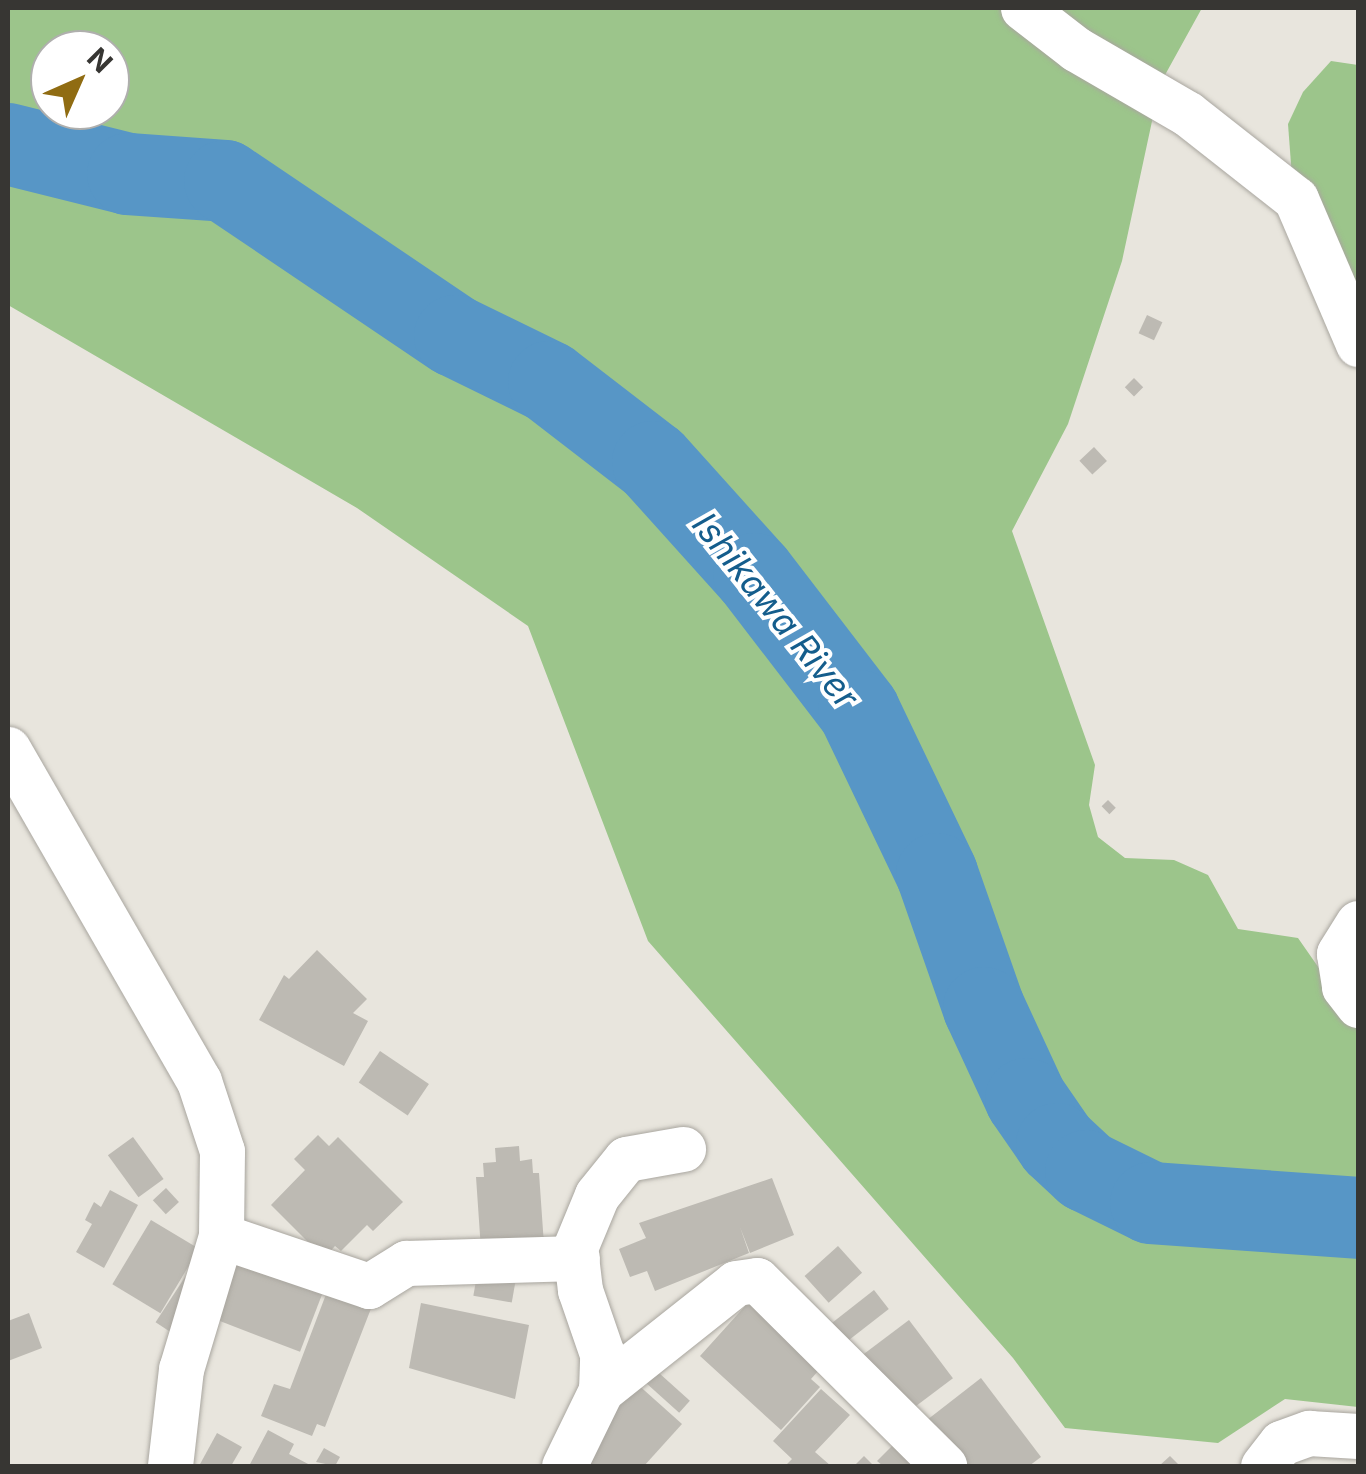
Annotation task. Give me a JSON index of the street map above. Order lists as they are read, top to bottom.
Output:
{
  "water": ["Ishikawa River"],
  "north": "top right"
}
